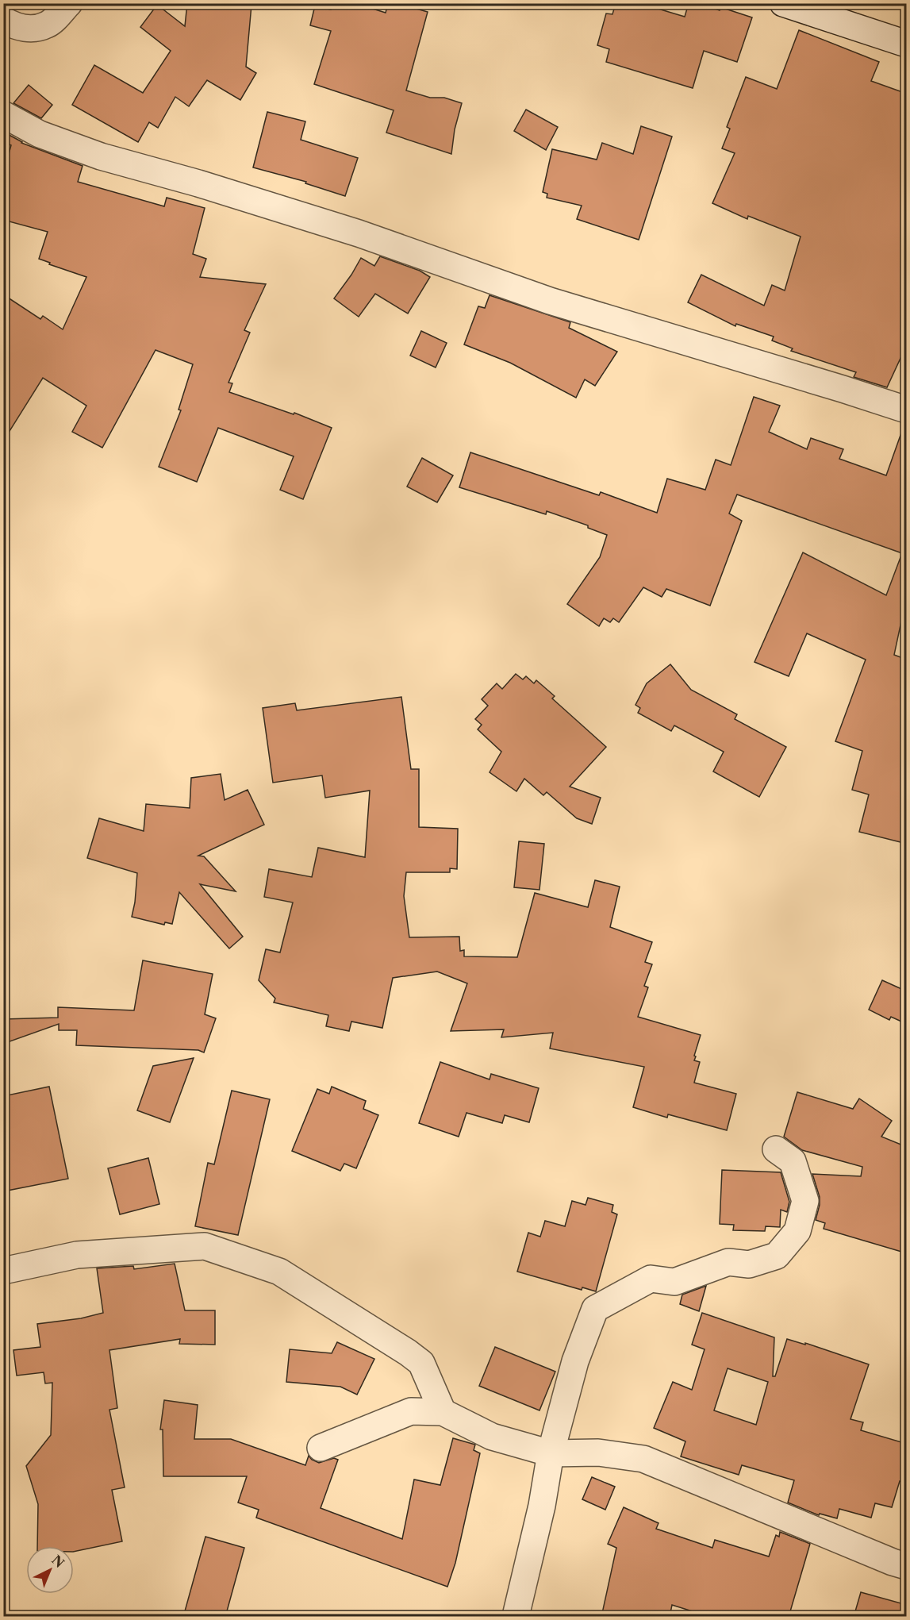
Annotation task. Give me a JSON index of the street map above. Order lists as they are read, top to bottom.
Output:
{
  "north": "top right"
}
